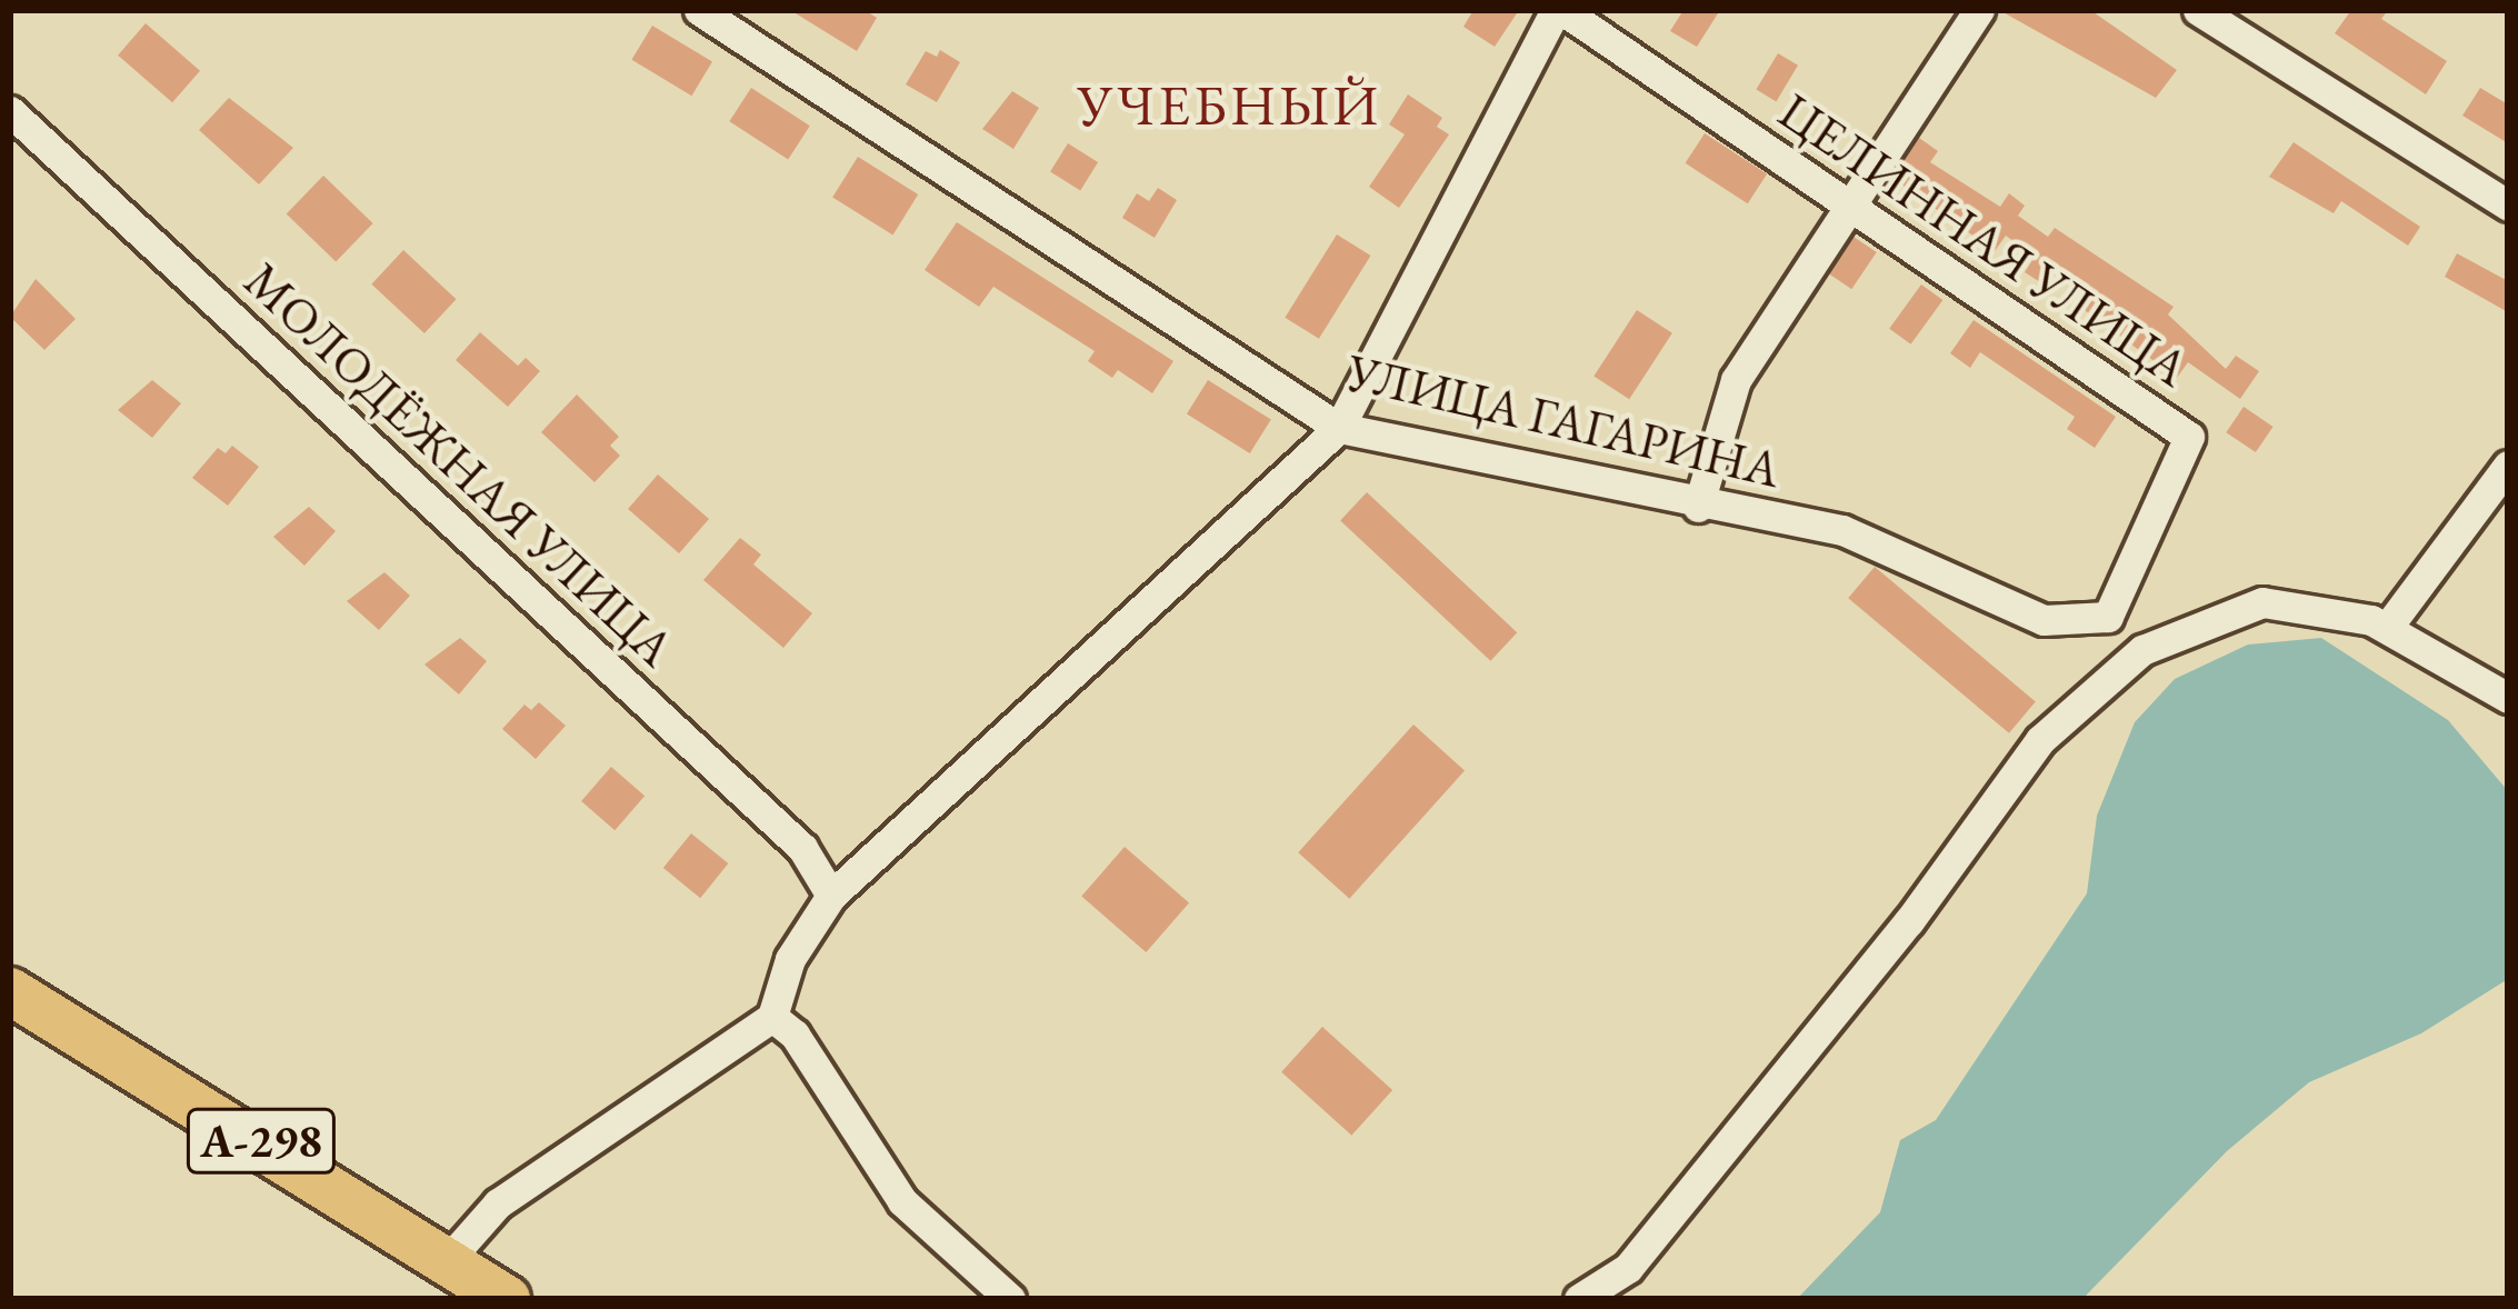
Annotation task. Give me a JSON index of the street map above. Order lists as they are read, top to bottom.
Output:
{
  "streets": {
    "highway": ["А-298"],
    "street": ["ЦЕЛИННАЯ УЛИЦА", "УЛИЦА ГАГАРИНА", "МОЛОДЁЖНАЯ УЛИЦА"]
  },
  "crossings": [
    ["ЦЕЛИННАЯ УЛИЦА", "УЛИЦА ГАГАРИНА"]
  ],
  "districts": ["УЧЕБНЫЙ"]
}
